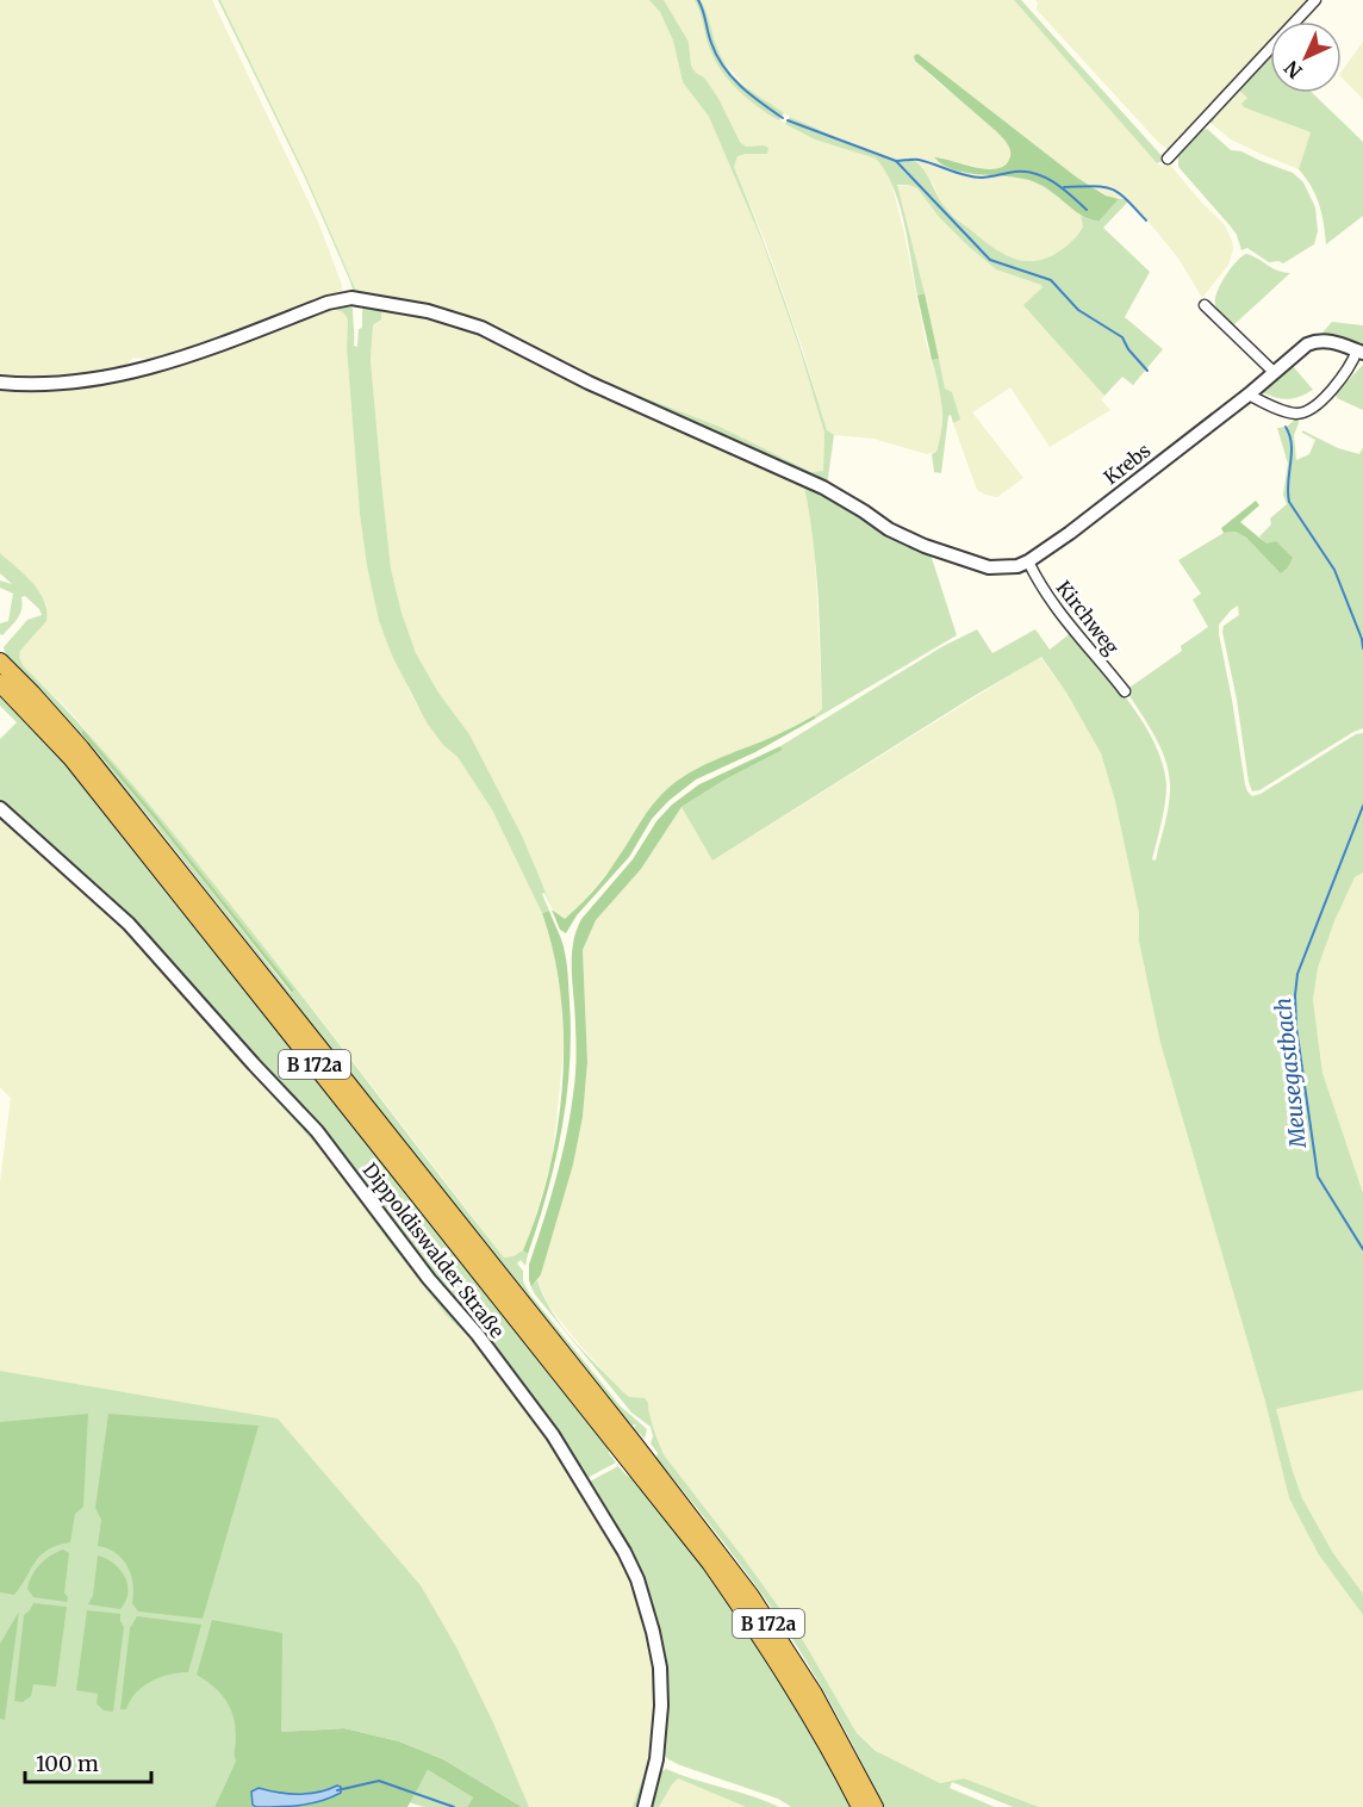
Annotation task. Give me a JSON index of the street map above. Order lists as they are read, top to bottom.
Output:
{
  "streets": {
    "highway": ["B 172a"],
    "street": ["Krebs", "Kirchweg", "Dippoldiswalder Straße"]
  },
  "crossings": [
    ["Krebs", "Kirchweg"]
  ],
  "water": ["Meusegastbach"],
  "scale_bar": "100 m",
  "north": "bottom left"
}
